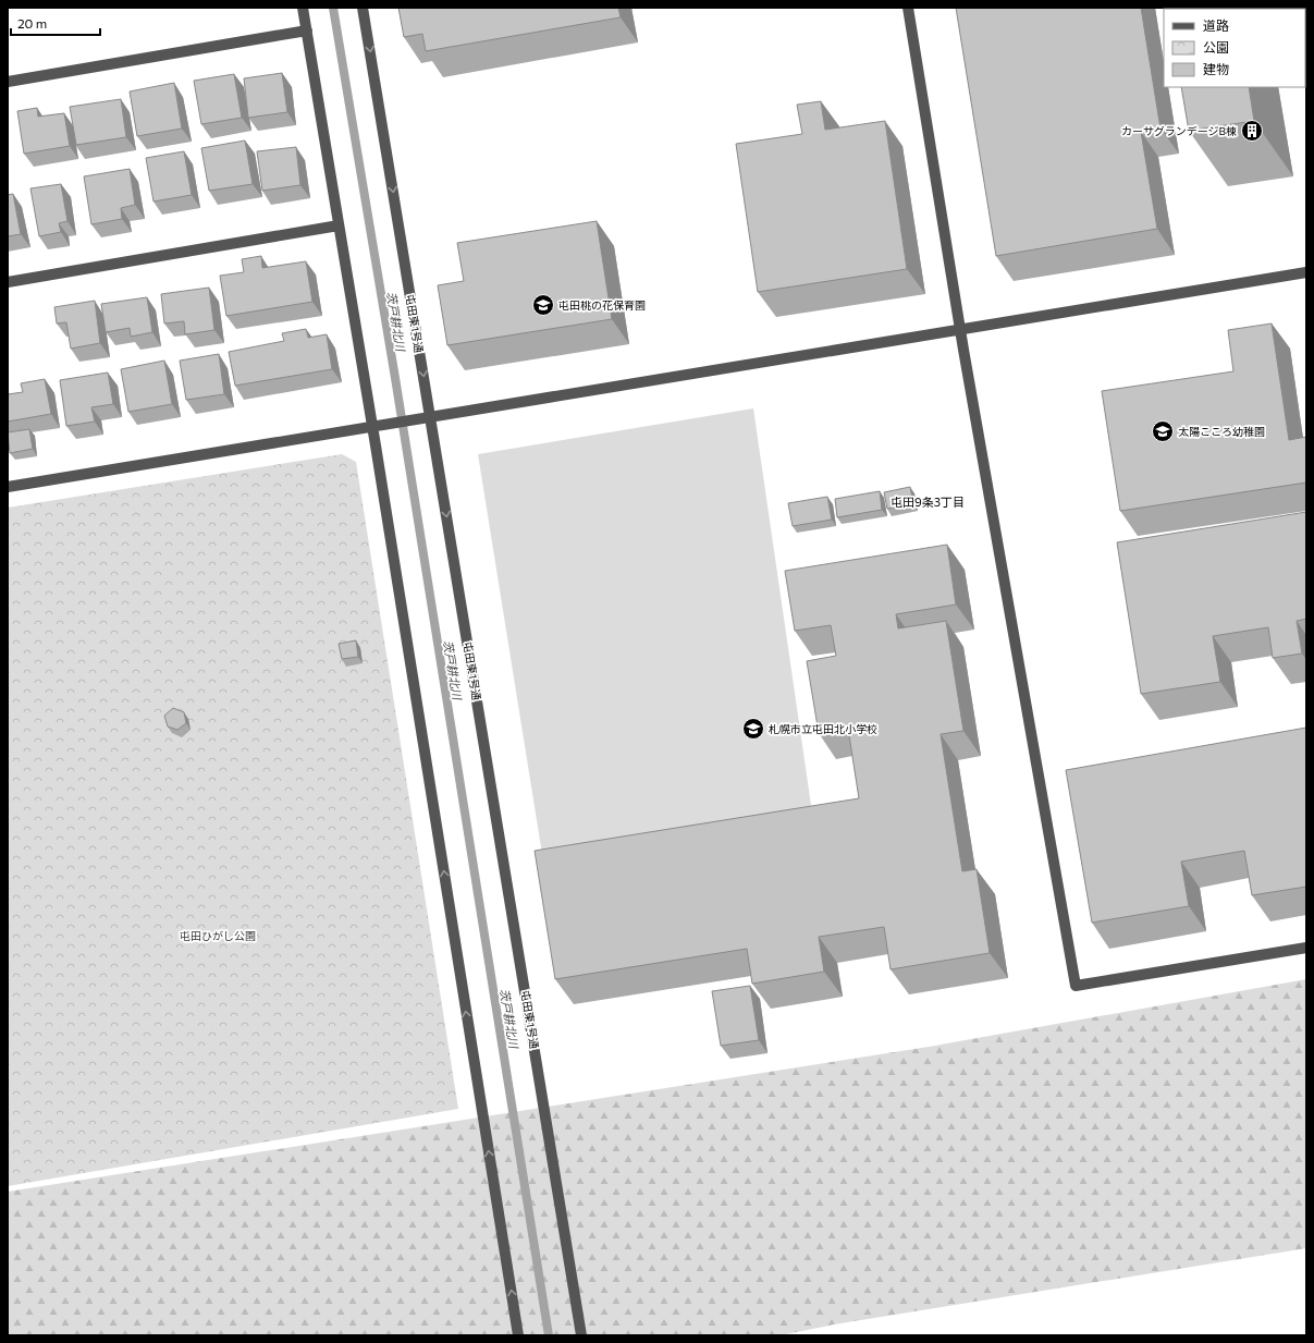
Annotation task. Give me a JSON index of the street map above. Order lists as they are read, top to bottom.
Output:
{
  "streets": {
    "street": ["屯田東1号通"]
  },
  "districts": ["屯田9条3丁目"],
  "water": ["茨戸耕北川"],
  "parks": ["屯田ひがし公園"],
  "places": {
    "building": ["カーサグランデージB棟"],
    "school or university": ["屯田桃の花保育園", "太陽こころ幼稚園", "札幌市立屯田北小学校"]
  },
  "legend": ["道路", "公園", "建物"],
  "scale_bar": "20 m"
}
